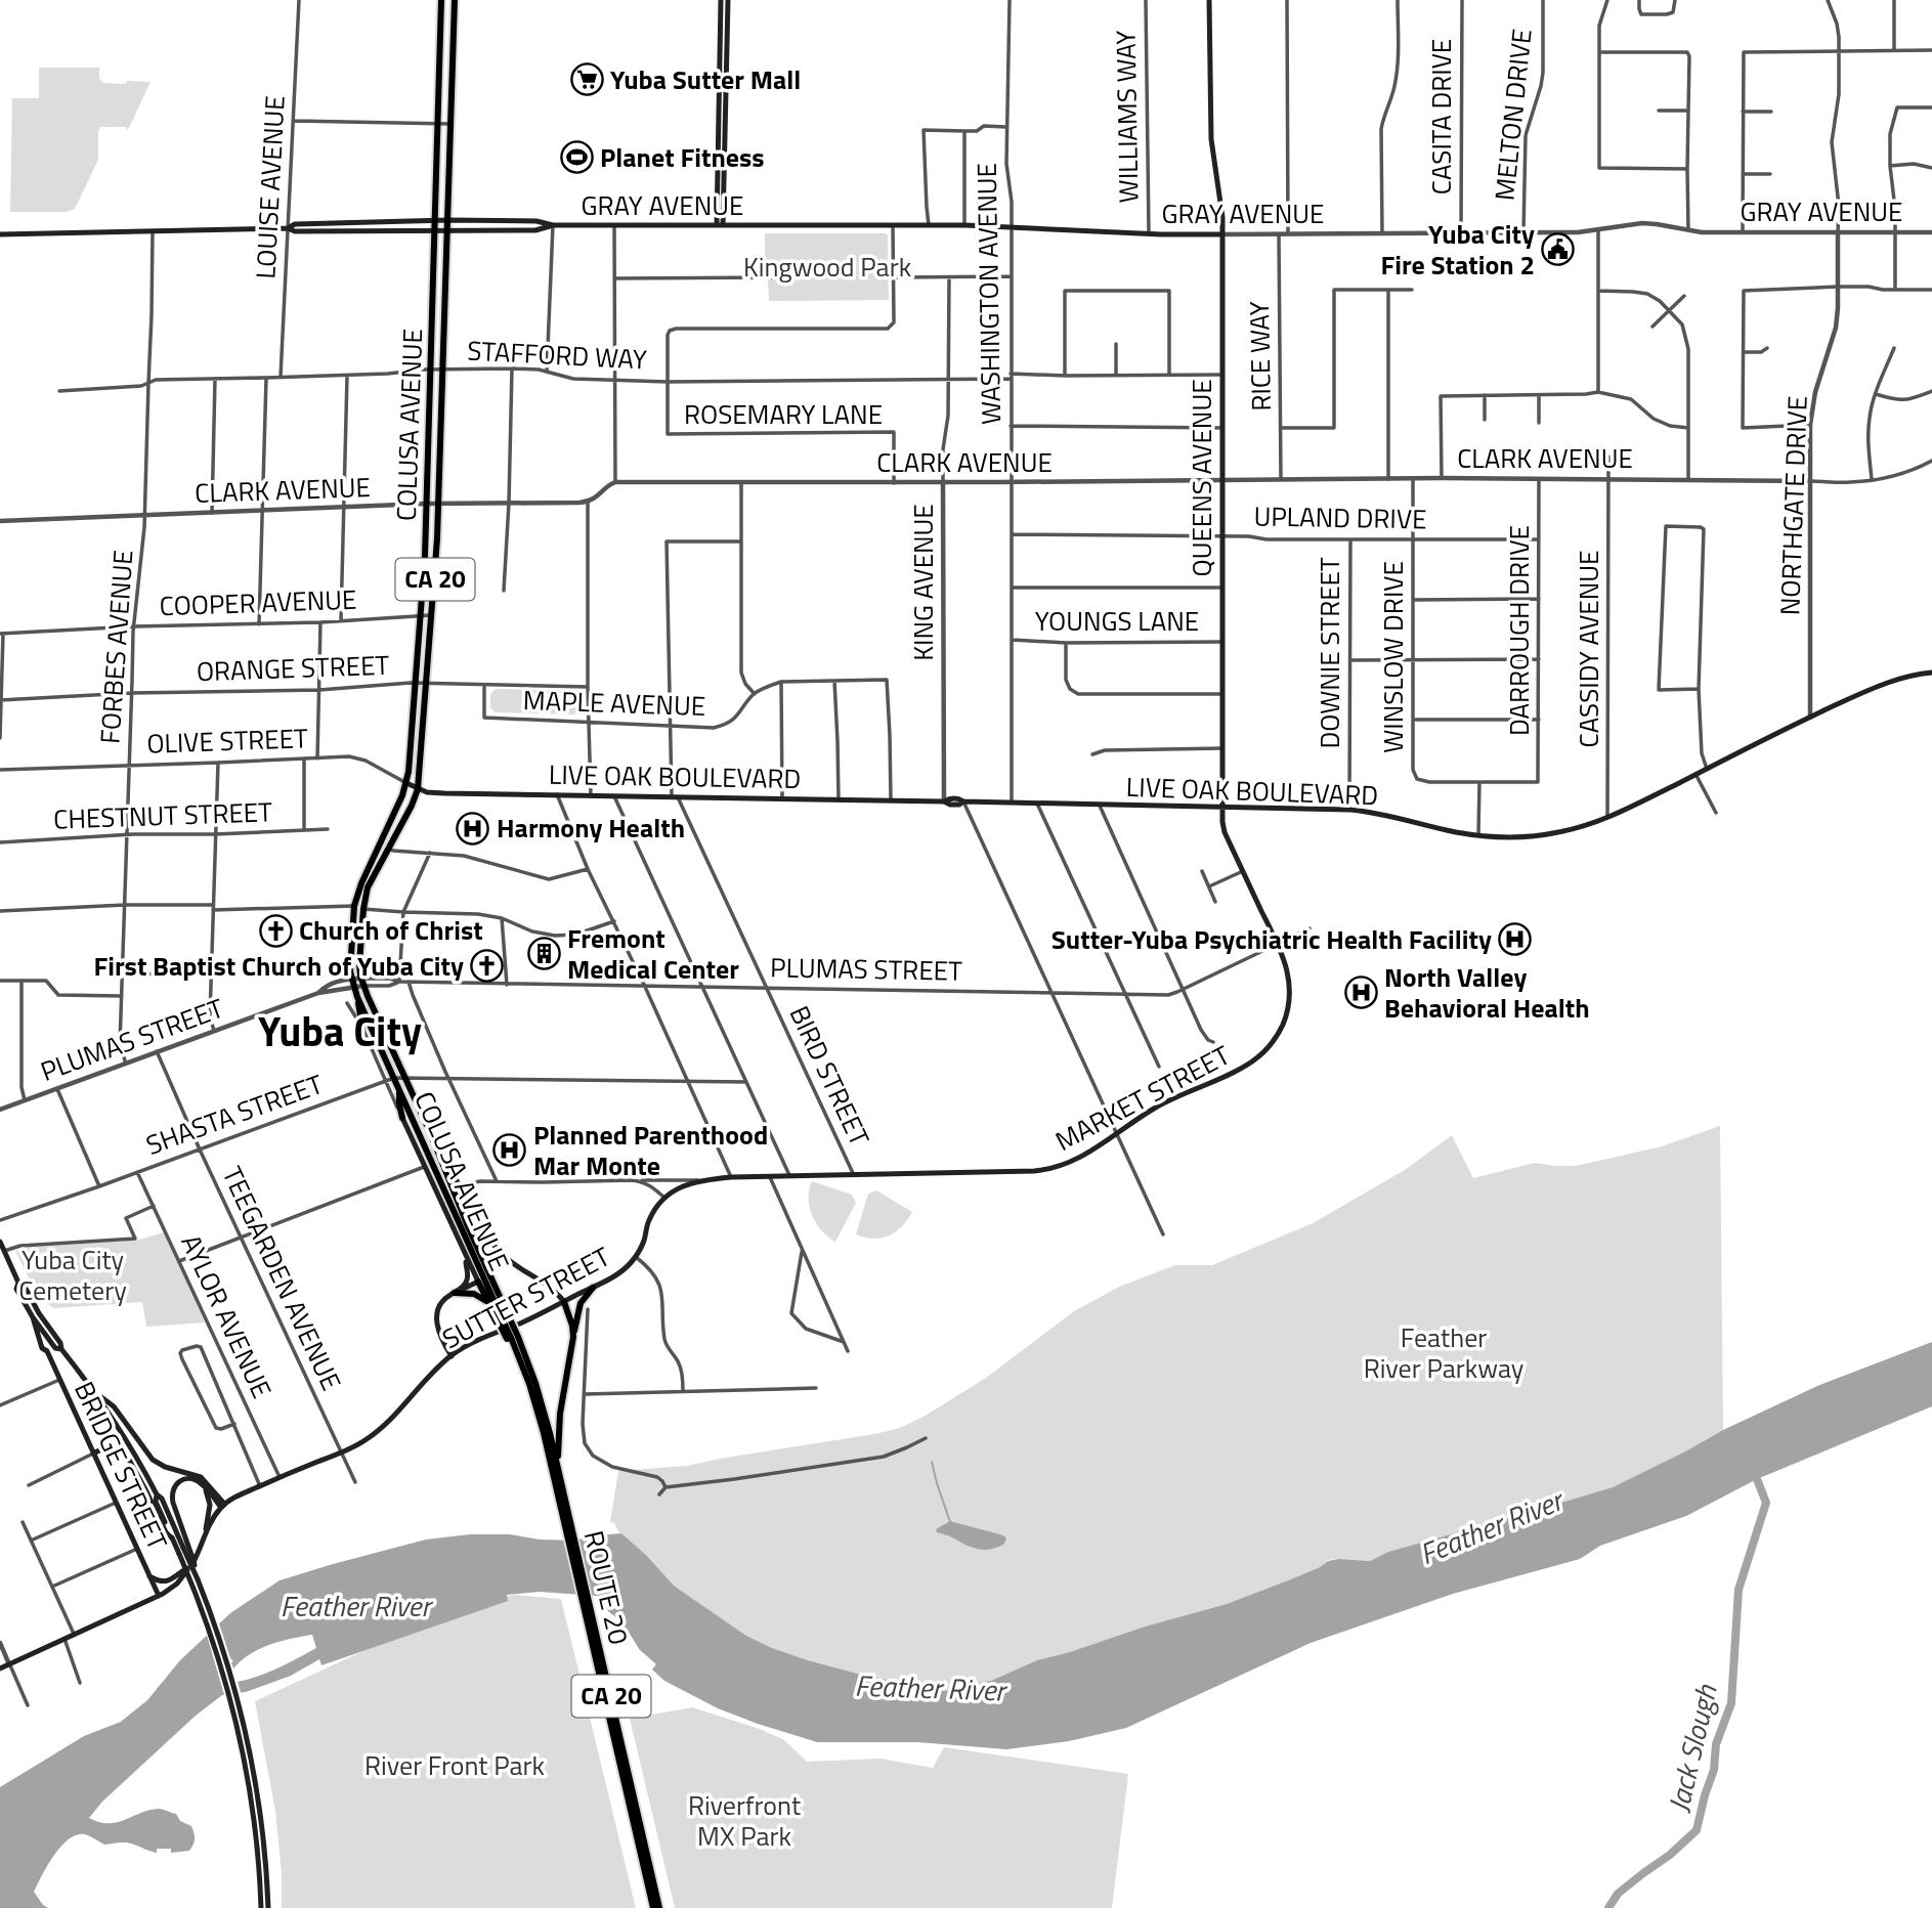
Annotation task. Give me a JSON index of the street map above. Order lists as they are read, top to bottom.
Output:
{
  "streets": {
    "highway": ["COLUSA AVENUE", "CA 20", "ROUTE 20"],
    "main road": [
      "GRAY AVENUE",
      "QUEENS AVENUE",
      "LIVE OAK BOULEVARD",
      "MARKET STREET",
      "SUTTER STREET",
      "BRIDGE STREET"
    ],
    "street": [
      "MELTON DRIVE",
      "WILLIAMS WAY",
      "CASITA DRIVE",
      "LOUISE AVENUE",
      "WASHINGTON AVENUE",
      "STAFFORD WAY",
      "RICE WAY",
      "ROSEMARY LANE",
      "CLARK AVENUE",
      "NORTHGATE DRIVE",
      "UPLAND DRIVE",
      "KING AVENUE",
      "COOPER AVENUE",
      "YOUNGS LANE",
      "DARROUGH DRIVE",
      "FORBES AVENUE",
      "CASSIDY AVENUE",
      "DOWNIE STREET",
      "WINSLOW DRIVE",
      "ORANGE STREET",
      "MAPLE AVENUE",
      "OLIVE STREET",
      "CHESTNUT STREET",
      "PLUMAS STREET",
      "BIRD STREET",
      "SHASTA STREET",
      "TEEGARDEN AVENUE",
      "AYLOR AVENUE"
    ]
  },
  "crossings": [
    ["MELTON DRIVE", "GRAY AVENUE"],
    ["WILLIAMS WAY", "GRAY AVENUE"],
    ["CASITA DRIVE", "GRAY AVENUE"],
    ["LOUISE AVENUE", "GRAY AVENUE"],
    ["LOUISE AVENUE", "STAFFORD WAY"],
    ["GRAY AVENUE", "WASHINGTON AVENUE"],
    ["GRAY AVENUE", "RICE WAY"],
    ["GRAY AVENUE", "COLUSA AVENUE"],
    ["GRAY AVENUE", "QUEENS AVENUE"],
    ["GRAY AVENUE", "NORTHGATE DRIVE"],
    ["GRAY AVENUE", "FORBES AVENUE"],
    ["WASHINGTON AVENUE", "STAFFORD WAY"],
    ["WASHINGTON AVENUE", "CLARK AVENUE"],
    ["WASHINGTON AVENUE", "UPLAND DRIVE"],
    ["WASHINGTON AVENUE", "YOUNGS LANE"],
    ["WASHINGTON AVENUE", "LIVE OAK BOULEVARD"],
    ["STAFFORD WAY", "ROSEMARY LANE"],
    ["STAFFORD WAY", "COLUSA AVENUE"],
    ["STAFFORD WAY", "QUEENS AVENUE"],
    ["STAFFORD WAY", "KING AVENUE"],
    ["STAFFORD WAY", "FORBES AVENUE"],
    ["RICE WAY", "CLARK AVENUE"],
    ["ROSEMARY LANE", "CLARK AVENUE"],
    ["COLUSA AVENUE", "CLARK AVENUE"],
    ["COLUSA AVENUE", "COOPER AVENUE"],
    ["COLUSA AVENUE", "ORANGE STREET"],
    ["COLUSA AVENUE", "OLIVE STREET"],
    ["COLUSA AVENUE", "LIVE OAK BOULEVARD"],
    ["COLUSA AVENUE", "PLUMAS STREET"],
    ["COLUSA AVENUE", "SHASTA STREET"],
    ["COLUSA AVENUE", "ROUTE 20"],
    ["CLARK AVENUE", "QUEENS AVENUE"],
    ["CLARK AVENUE", "NORTHGATE DRIVE"],
    ["CLARK AVENUE", "KING AVENUE"],
    ["CLARK AVENUE", "DARROUGH DRIVE"],
    ["CLARK AVENUE", "FORBES AVENUE"],
    ["CLARK AVENUE", "CASSIDY AVENUE"],
    ["CLARK AVENUE", "WINSLOW DRIVE"],
    ["QUEENS AVENUE", "UPLAND DRIVE"],
    ["QUEENS AVENUE", "YOUNGS LANE"],
    ["QUEENS AVENUE", "LIVE OAK BOULEVARD"],
    ["QUEENS AVENUE", "PLUMAS STREET"],
    ["QUEENS AVENUE", "MARKET STREET"],
    ["NORTHGATE DRIVE", "LIVE OAK BOULEVARD"],
    ["UPLAND DRIVE", "DARROUGH DRIVE"],
    ["UPLAND DRIVE", "DOWNIE STREET"],
    ["UPLAND DRIVE", "WINSLOW DRIVE"],
    ["KING AVENUE", "LIVE OAK BOULEVARD"],
    ["COOPER AVENUE", "FORBES AVENUE"],
    ["DARROUGH DRIVE", "WINSLOW DRIVE"],
    ["FORBES AVENUE", "ORANGE STREET"],
    ["FORBES AVENUE", "OLIVE STREET"],
    ["FORBES AVENUE", "CHESTNUT STREET"],
    ["FORBES AVENUE", "PLUMAS STREET"],
    ["CASSIDY AVENUE", "LIVE OAK BOULEVARD"],
    ["DOWNIE STREET", "LIVE OAK BOULEVARD"],
    ["ORANGE STREET", "MAPLE AVENUE"],
    ["MAPLE AVENUE", "LIVE OAK BOULEVARD"],
    ["MAPLE AVENUE", "BIRD STREET"],
    ["OLIVE STREET", "LIVE OAK BOULEVARD"],
    ["LIVE OAK BOULEVARD", "BIRD STREET"],
    ["PLUMAS STREET", "BIRD STREET"],
    ["PLUMAS STREET", "MARKET STREET"],
    ["PLUMAS STREET", "TEEGARDEN AVENUE"],
    ["BIRD STREET", "MARKET STREET"],
    ["MARKET STREET", "SUTTER STREET"],
    ["SHASTA STREET", "TEEGARDEN AVENUE"],
    ["SHASTA STREET", "AYLOR AVENUE"],
    ["TEEGARDEN AVENUE", "SUTTER STREET"],
    ["SUTTER STREET", "AYLOR AVENUE"]
  ],
  "districts": ["Yuba City"],
  "water": ["Feather River", "Jack Slough"],
  "parks": [
    "Kingwood Park",
    "Yuba City Cemetery",
    "Feather River Parkway",
    "River Front Park",
    "Riverfront MX Park"
  ],
  "places": {
    "supermarket": ["Yuba Sutter Mall"],
    "sports": ["Planet Fitness"],
    "public building": ["Yuba City Fire Station 2"],
    "hospital": [
      "Harmony Health",
      "Sutter-Yuba Psychiatric Health Facility",
      "North Valley Behavioral Health",
      "Planned Parenthood Mar Monte"
    ],
    "church": ["Church of Christ", "First Baptist Church of Yuba City"],
    "building": ["Fremont Medical Center"]
  }
}
